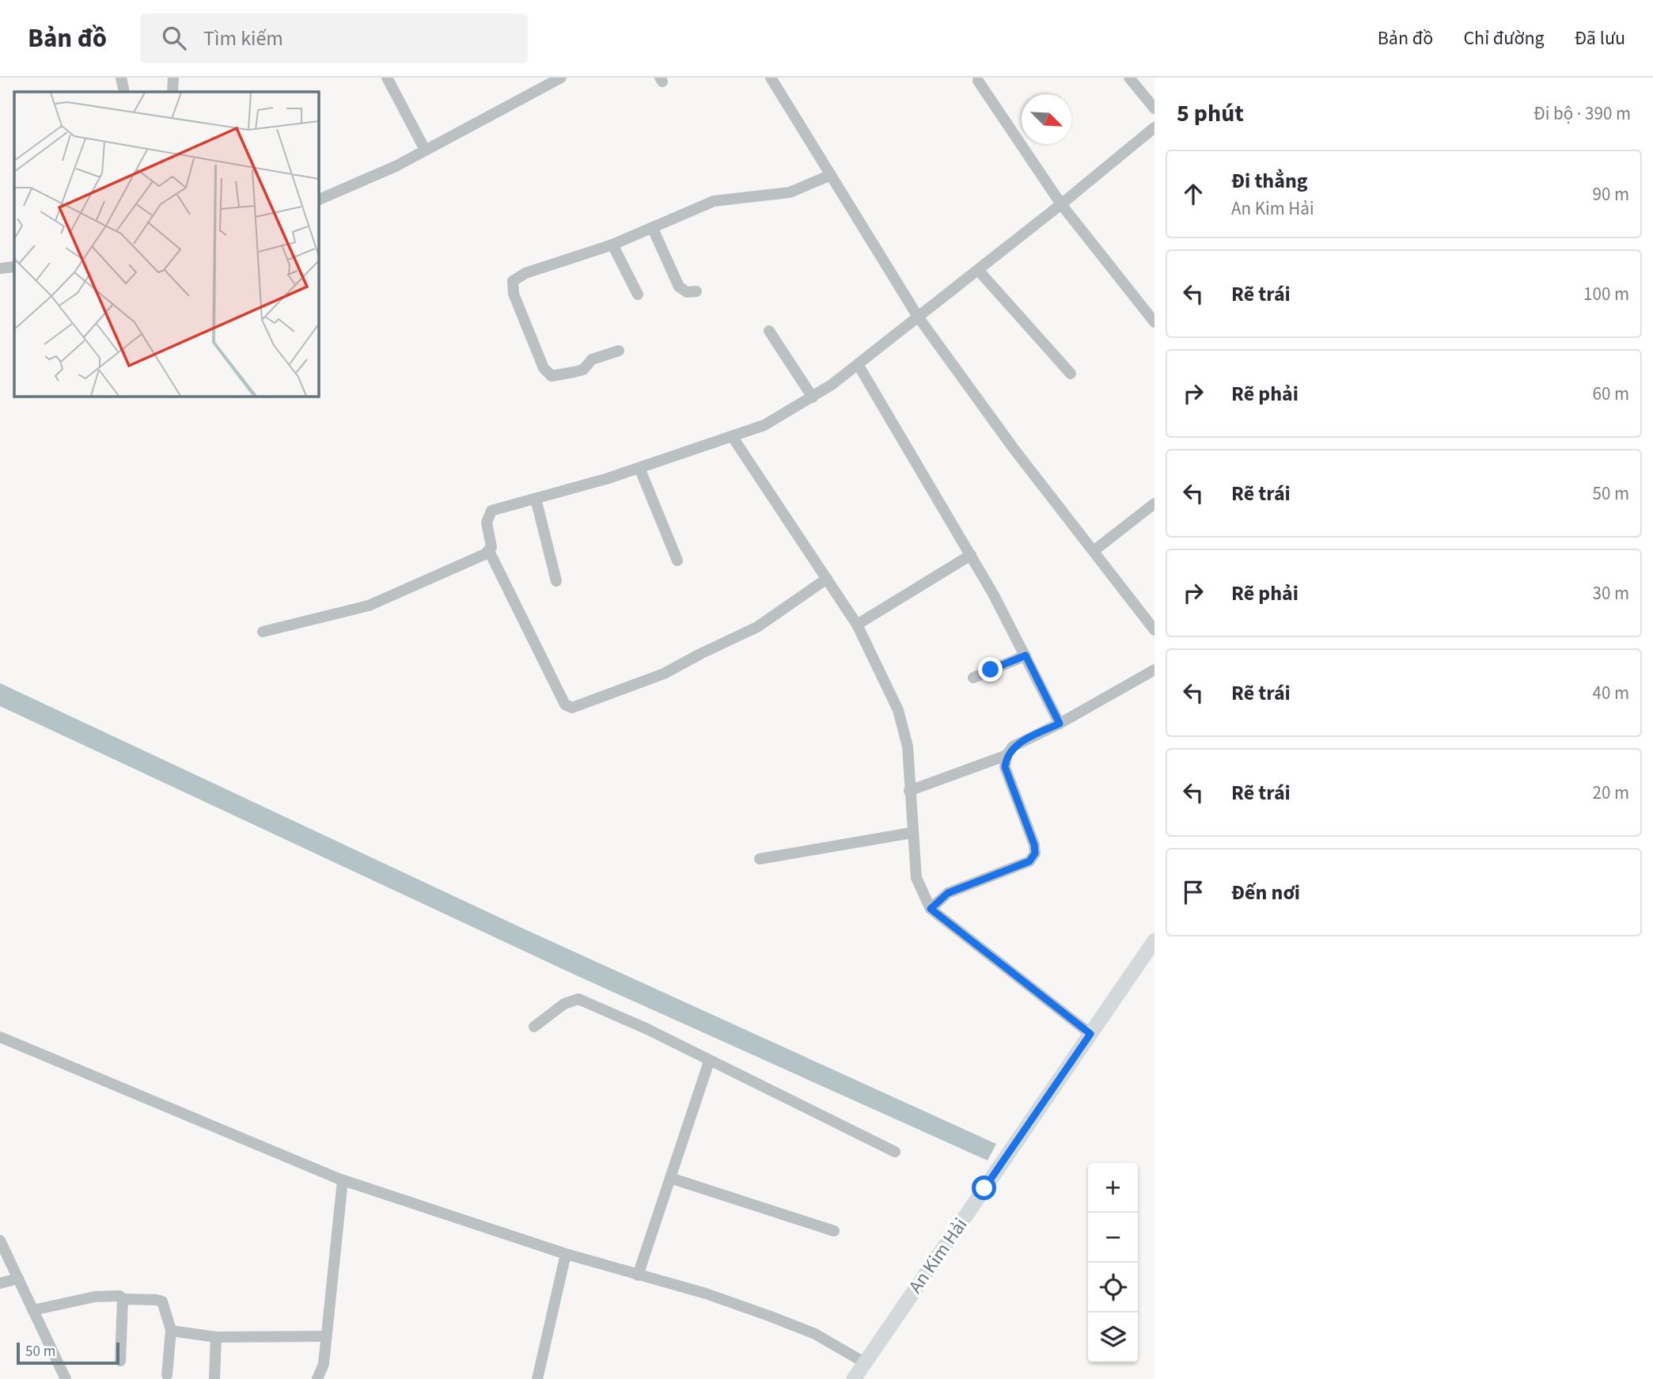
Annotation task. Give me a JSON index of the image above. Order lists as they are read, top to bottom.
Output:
{
  "streets": {
    "street": ["An Kim Hải"]
  },
  "scale_bar": "50 m",
  "north": "bottom right",
  "page": {
    "header": "Bản đồ",
    "search": "Tìm kiếm",
    "nav": ["Bản đồ", "Chỉ đường", "Đã lưu"],
    "heading": ["5 phút", "Đi bộ · 390 m"],
    "list": [
      ["Đi thẳng", "An Kim Hải", "90 m"],
      ["Rẽ trái", "100 m"],
      ["Rẽ phải", "60 m"],
      ["Rẽ trái", "50 m"],
      ["Rẽ phải", "30 m"],
      ["Rẽ trái", "40 m"],
      ["Rẽ trái", "20 m"],
      "Đến nơi"
    ],
    "map_buttons": ["+", "−"],
    "scale": "50 m"
  }
}
